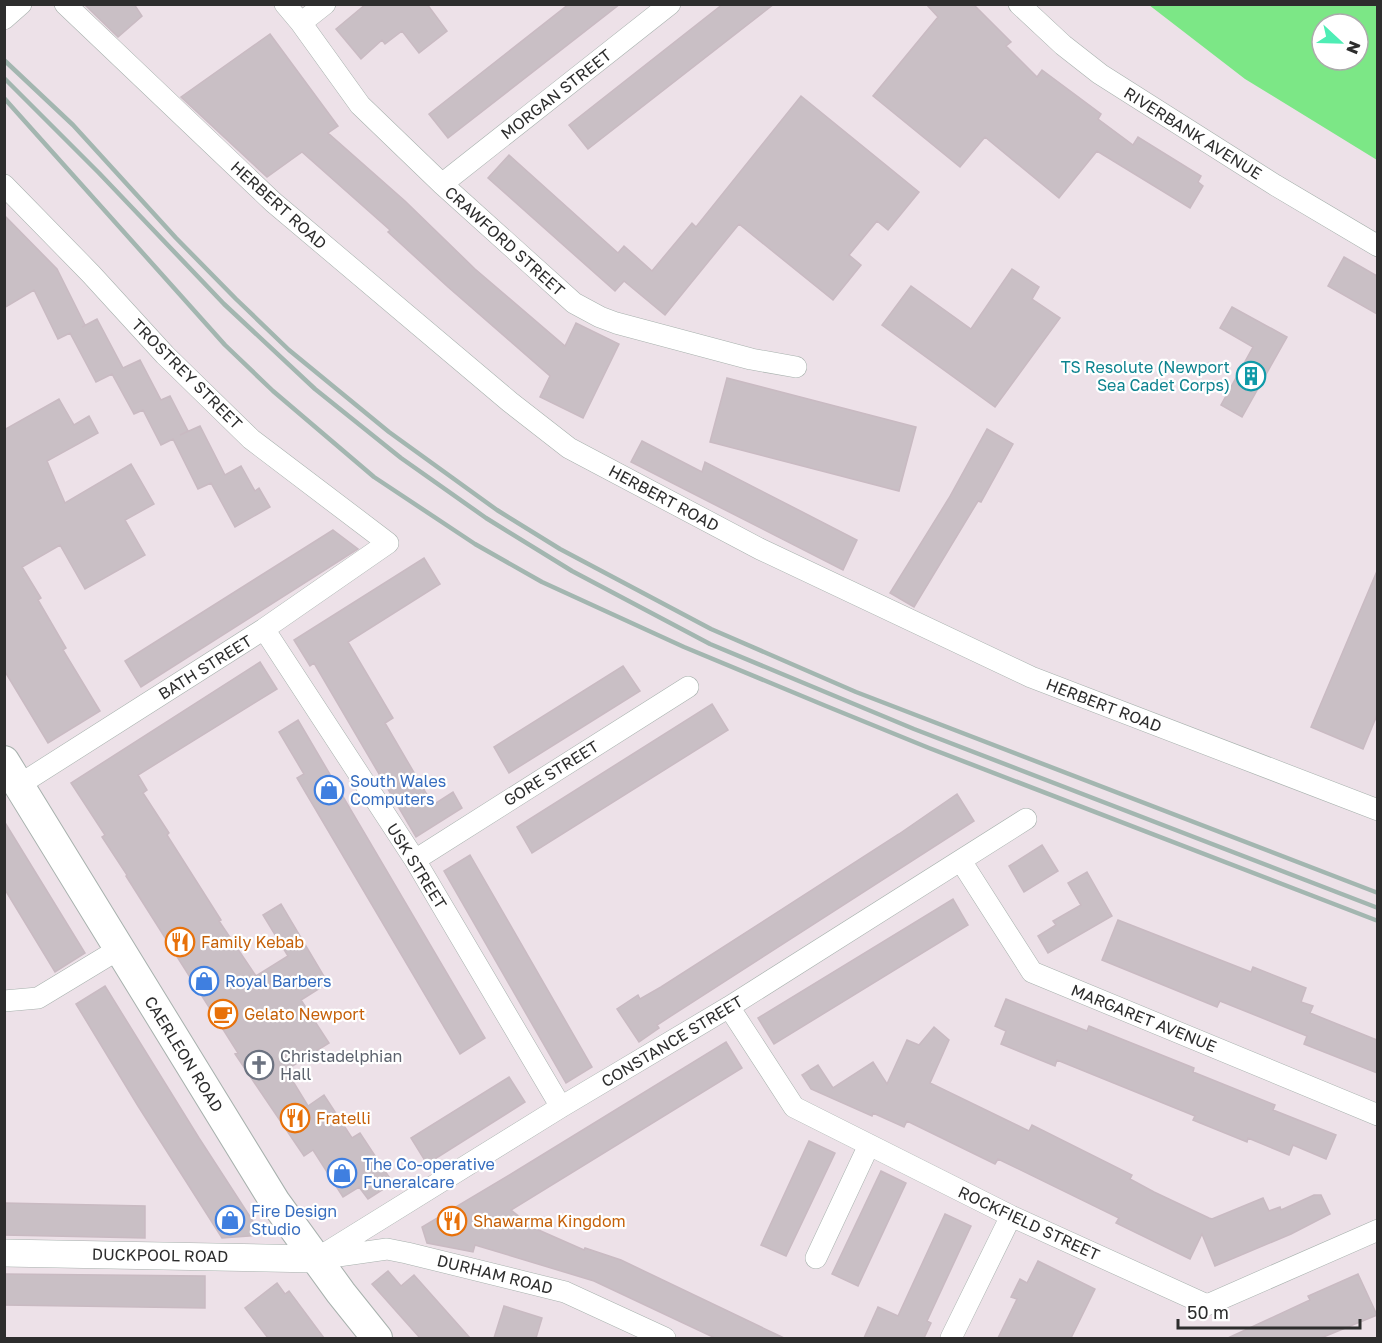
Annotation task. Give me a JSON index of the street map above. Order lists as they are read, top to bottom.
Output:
{
  "streets": {
    "main road": ["CAERLEON ROAD"],
    "street": [
      "MORGAN STREET",
      "RIVERBANK AVENUE",
      "HERBERT ROAD",
      "CRAWFORD STREET",
      "TROSTREY STREET",
      "BATH STREET",
      "GORE STREET",
      "USK STREET",
      "MARGARET AVENUE",
      "CONSTANCE STREET",
      "ROCKFIELD STREET",
      "DUCKPOOL ROAD",
      "DURHAM ROAD"
    ]
  },
  "crossings": [
    ["MORGAN STREET", "CRAWFORD STREET"],
    ["TROSTREY STREET", "BATH STREET"],
    ["BATH STREET", "USK STREET"],
    ["BATH STREET", "CAERLEON ROAD"],
    ["GORE STREET", "USK STREET"],
    ["USK STREET", "CONSTANCE STREET"],
    ["MARGARET AVENUE", "CONSTANCE STREET"],
    ["CONSTANCE STREET", "CAERLEON ROAD"],
    ["CONSTANCE STREET", "ROCKFIELD STREET"],
    ["CONSTANCE STREET", "DUCKPOOL ROAD"],
    ["CONSTANCE STREET", "DURHAM ROAD"],
    ["CAERLEON ROAD", "DUCKPOOL ROAD"],
    ["CAERLEON ROAD", "DURHAM ROAD"],
    ["DUCKPOOL ROAD", "DURHAM ROAD"]
  ],
  "places": {
    "building": ["TS Resolute (Newport Sea Cadet Corps)"],
    "shop": [
      "South Wales Computers",
      "Royal Barbers",
      "The Co-operative Funeralcare",
      "Fire Design Studio"
    ],
    "restaurant": ["Family Kebab", "Fratelli", "Shawarma Kingdom"],
    "cafe": ["Gelato Newport"],
    "church": ["Christadelphian Hall"]
  },
  "scale_bar": "50 m",
  "north": "right"
}
